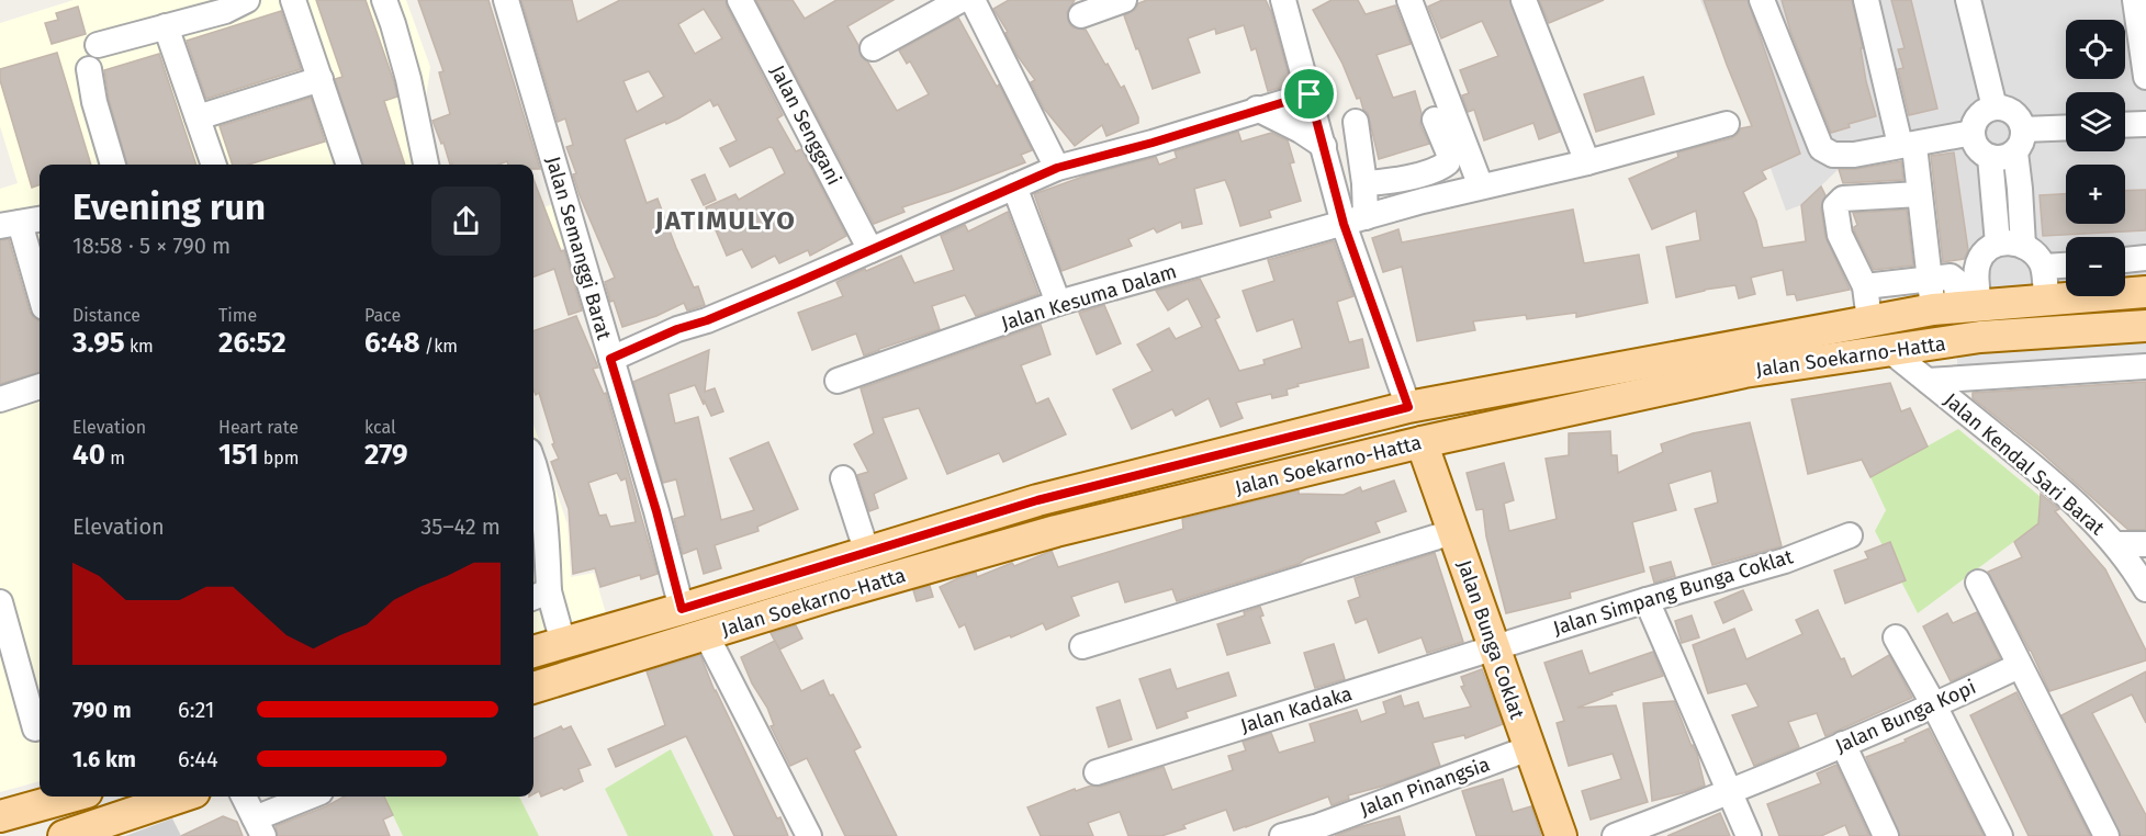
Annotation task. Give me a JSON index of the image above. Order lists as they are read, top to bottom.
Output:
{
  "streets": {
    "main road": ["Jalan Soekarno-Hatta", "Jalan Bunga Coklat"],
    "street": [
      "Jalan Senggani",
      "Jalan Semanggi Barat",
      "Jalan Kesuma Dalam",
      "Jalan Kendal Sari Barat",
      "Jalan Simpang Bunga Coklat",
      "Jalan Kadaka",
      "Jalan Bunga Kopi",
      "Jalan Pinangsia"
    ]
  },
  "crossings": [
    ["Jalan Semanggi Barat", "Jalan Soekarno-Hatta"],
    ["Jalan Soekarno-Hatta", "Jalan Kendal Sari Barat"],
    ["Jalan Soekarno-Hatta", "Jalan Bunga Coklat"],
    ["Jalan Simpang Bunga Coklat", "Jalan Bunga Coklat"],
    ["Jalan Simpang Bunga Coklat", "Jalan Kadaka"],
    ["Jalan Bunga Coklat", "Jalan Kadaka"],
    ["Jalan Bunga Coklat", "Jalan Pinangsia"]
  ],
  "districts": ["JATIMULYO"],
  "page": {
    "map_buttons": ["+", "−"],
    "heading": ["Evening run", "18:58 · 5 × 790 m"],
    "stats": [
      ["Distance", "3.95 km"],
      ["Time", "26:52"],
      ["Pace", "6:48 /km"],
      ["Elevation", "40 m"],
      ["Heart rate", "151 bpm"],
      ["kcal", "279"]
    ],
    "chart": ["Elevation", "35–42 m"],
    "list": [
      {
        "name": "790 m",
        "note": "6:21"
      },
      {
        "name": "1.6 km",
        "note": "6:44"
      }
    ]
  }
}
